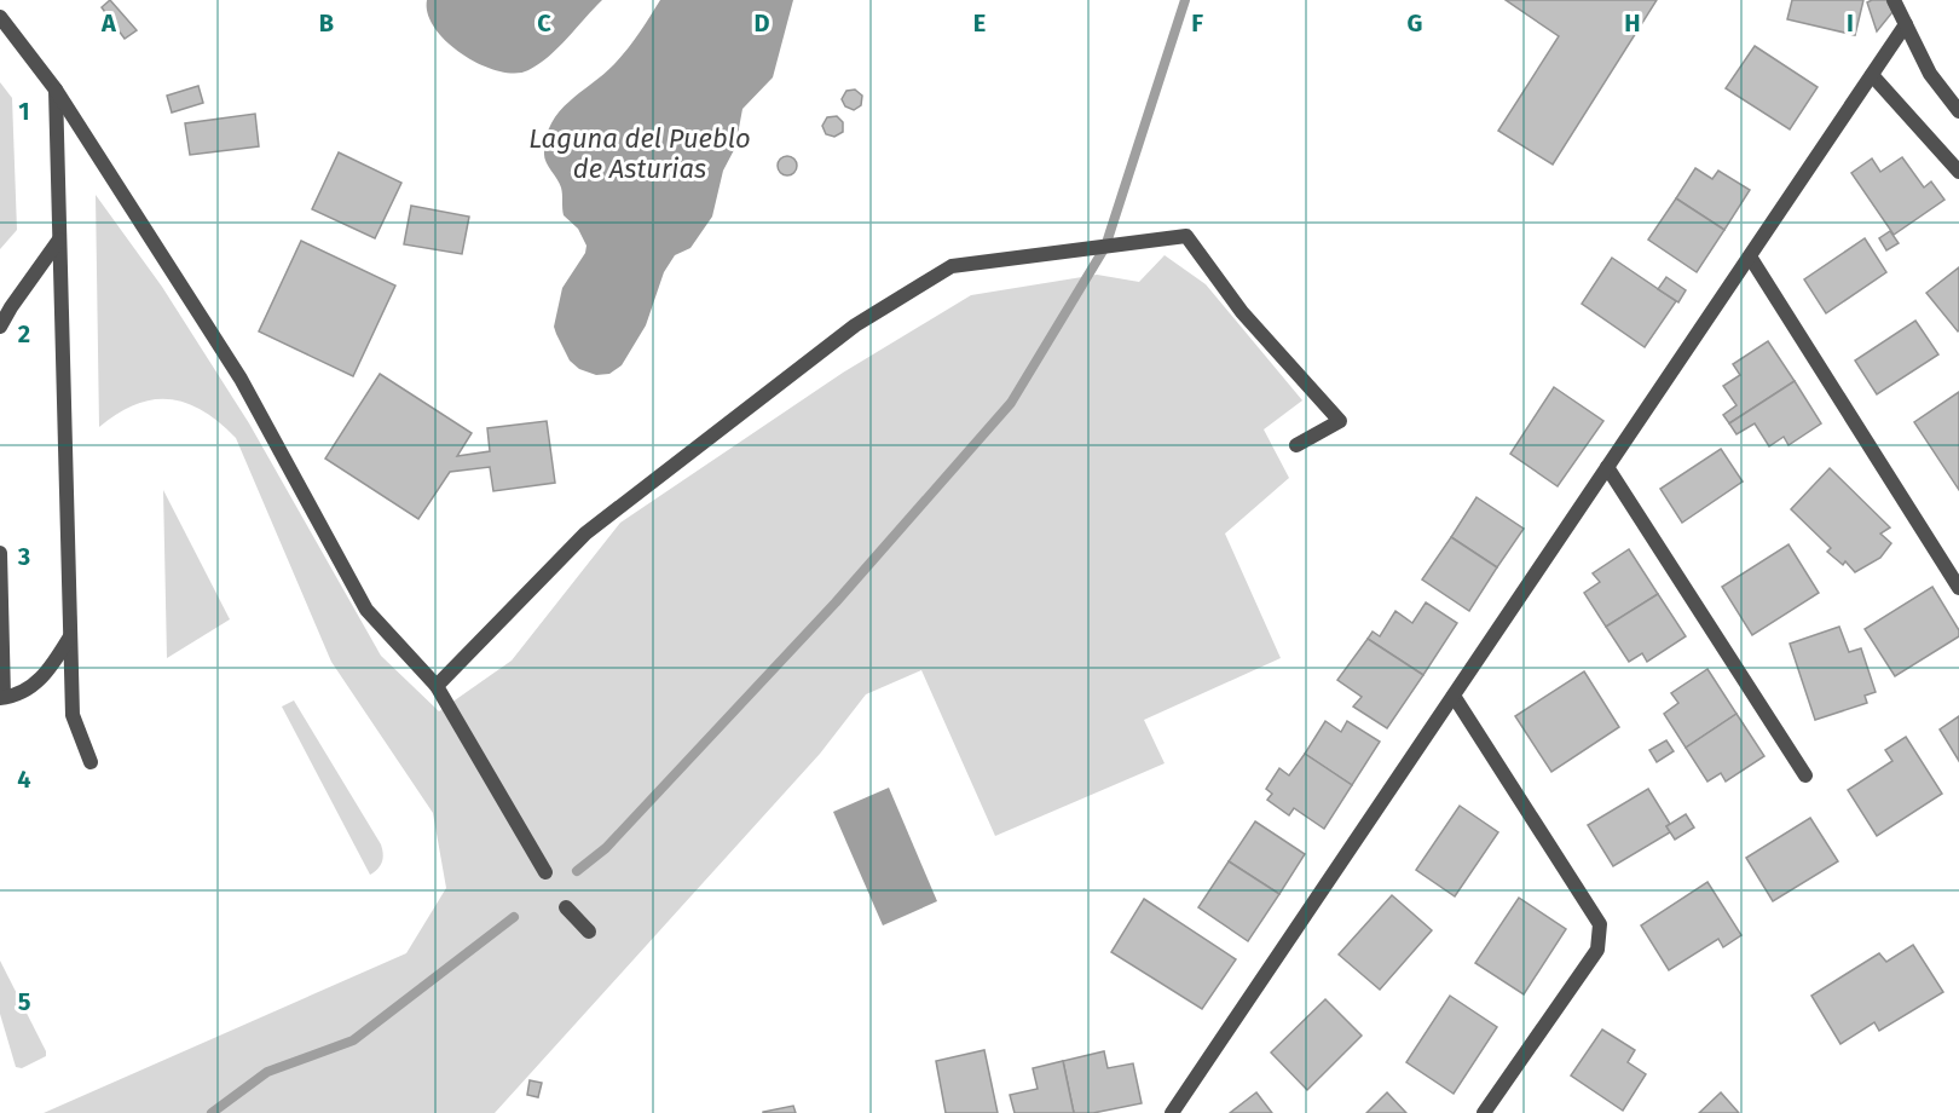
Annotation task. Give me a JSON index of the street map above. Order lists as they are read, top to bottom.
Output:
{
  "water": ["Laguna del Pueblo de Asturias"],
  "grid": {
    "columns": [
      "A",
      "B",
      "C",
      "D",
      "E",
      "F",
      "G",
      "H",
      "I"
    ],
    "rows": [
      "1",
      "2",
      "3",
      "4",
      "5"
    ]
  }
}
